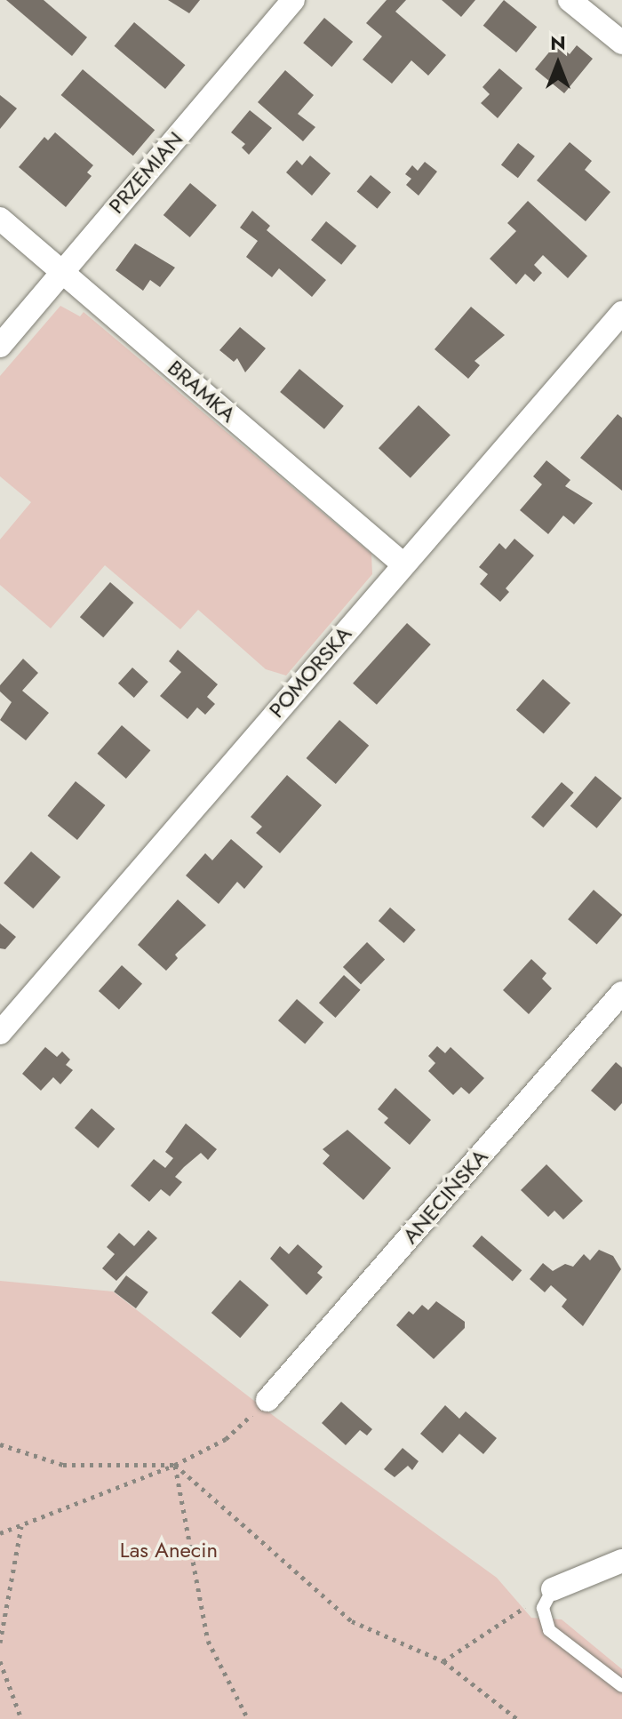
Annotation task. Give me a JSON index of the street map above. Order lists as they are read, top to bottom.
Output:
{
  "streets": {
    "street": [
      "PRZEMIAN",
      "BRAMKA",
      "POMORSKA",
      "ANECIŃSKA"
    ]
  },
  "crossings": [
    ["PRZEMIAN", "BRAMKA"],
    ["BRAMKA", "POMORSKA"]
  ],
  "parks": ["Las Anecin"],
  "north": "top"
}
